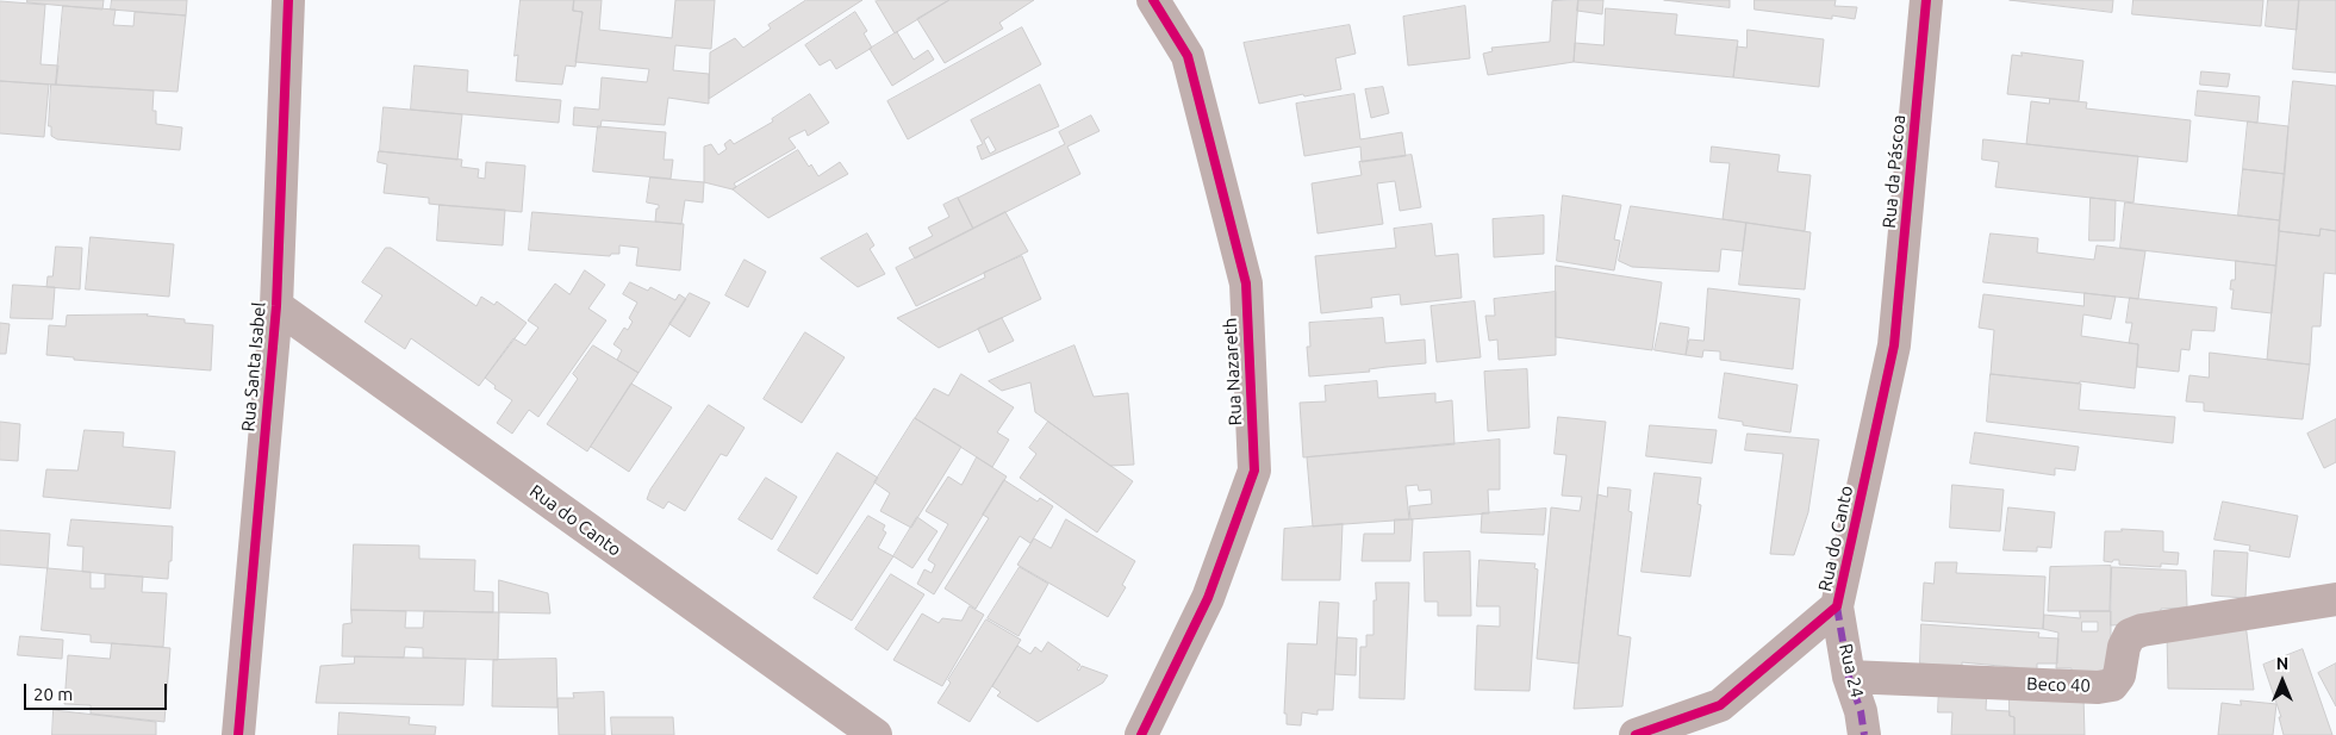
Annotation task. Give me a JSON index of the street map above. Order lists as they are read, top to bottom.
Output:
{
  "streets": {
    "street": [
      "Rua da Páscoa",
      "Rua Santa Isabel",
      "Rua Nazareth",
      "Rua do Canto",
      "Rua 24",
      "Beco 40"
    ]
  },
  "crossings": [
    ["Rua da Páscoa", "Rua do Canto"],
    ["Rua Santa Isabel", "Rua do Canto"],
    ["Rua do Canto", "Rua 24"],
    ["Rua 24", "Beco 40"]
  ],
  "scale_bar": "20 m",
  "north": "top"
}
